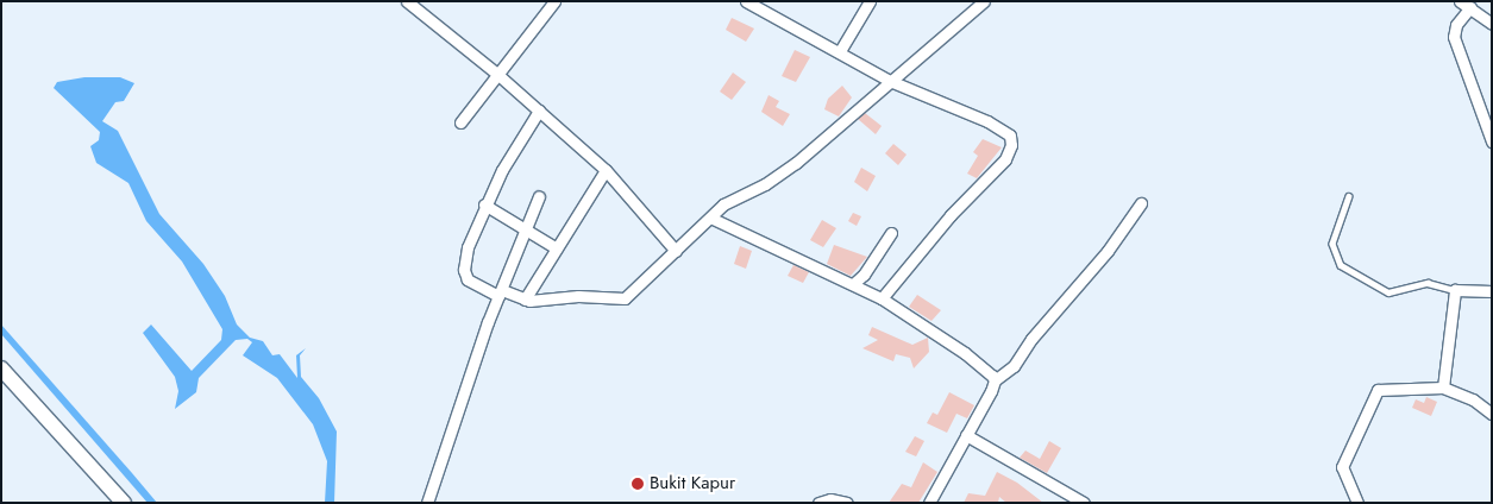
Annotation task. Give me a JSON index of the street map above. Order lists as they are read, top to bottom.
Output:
{
  "places": ["Bukit Kapur"]
}
